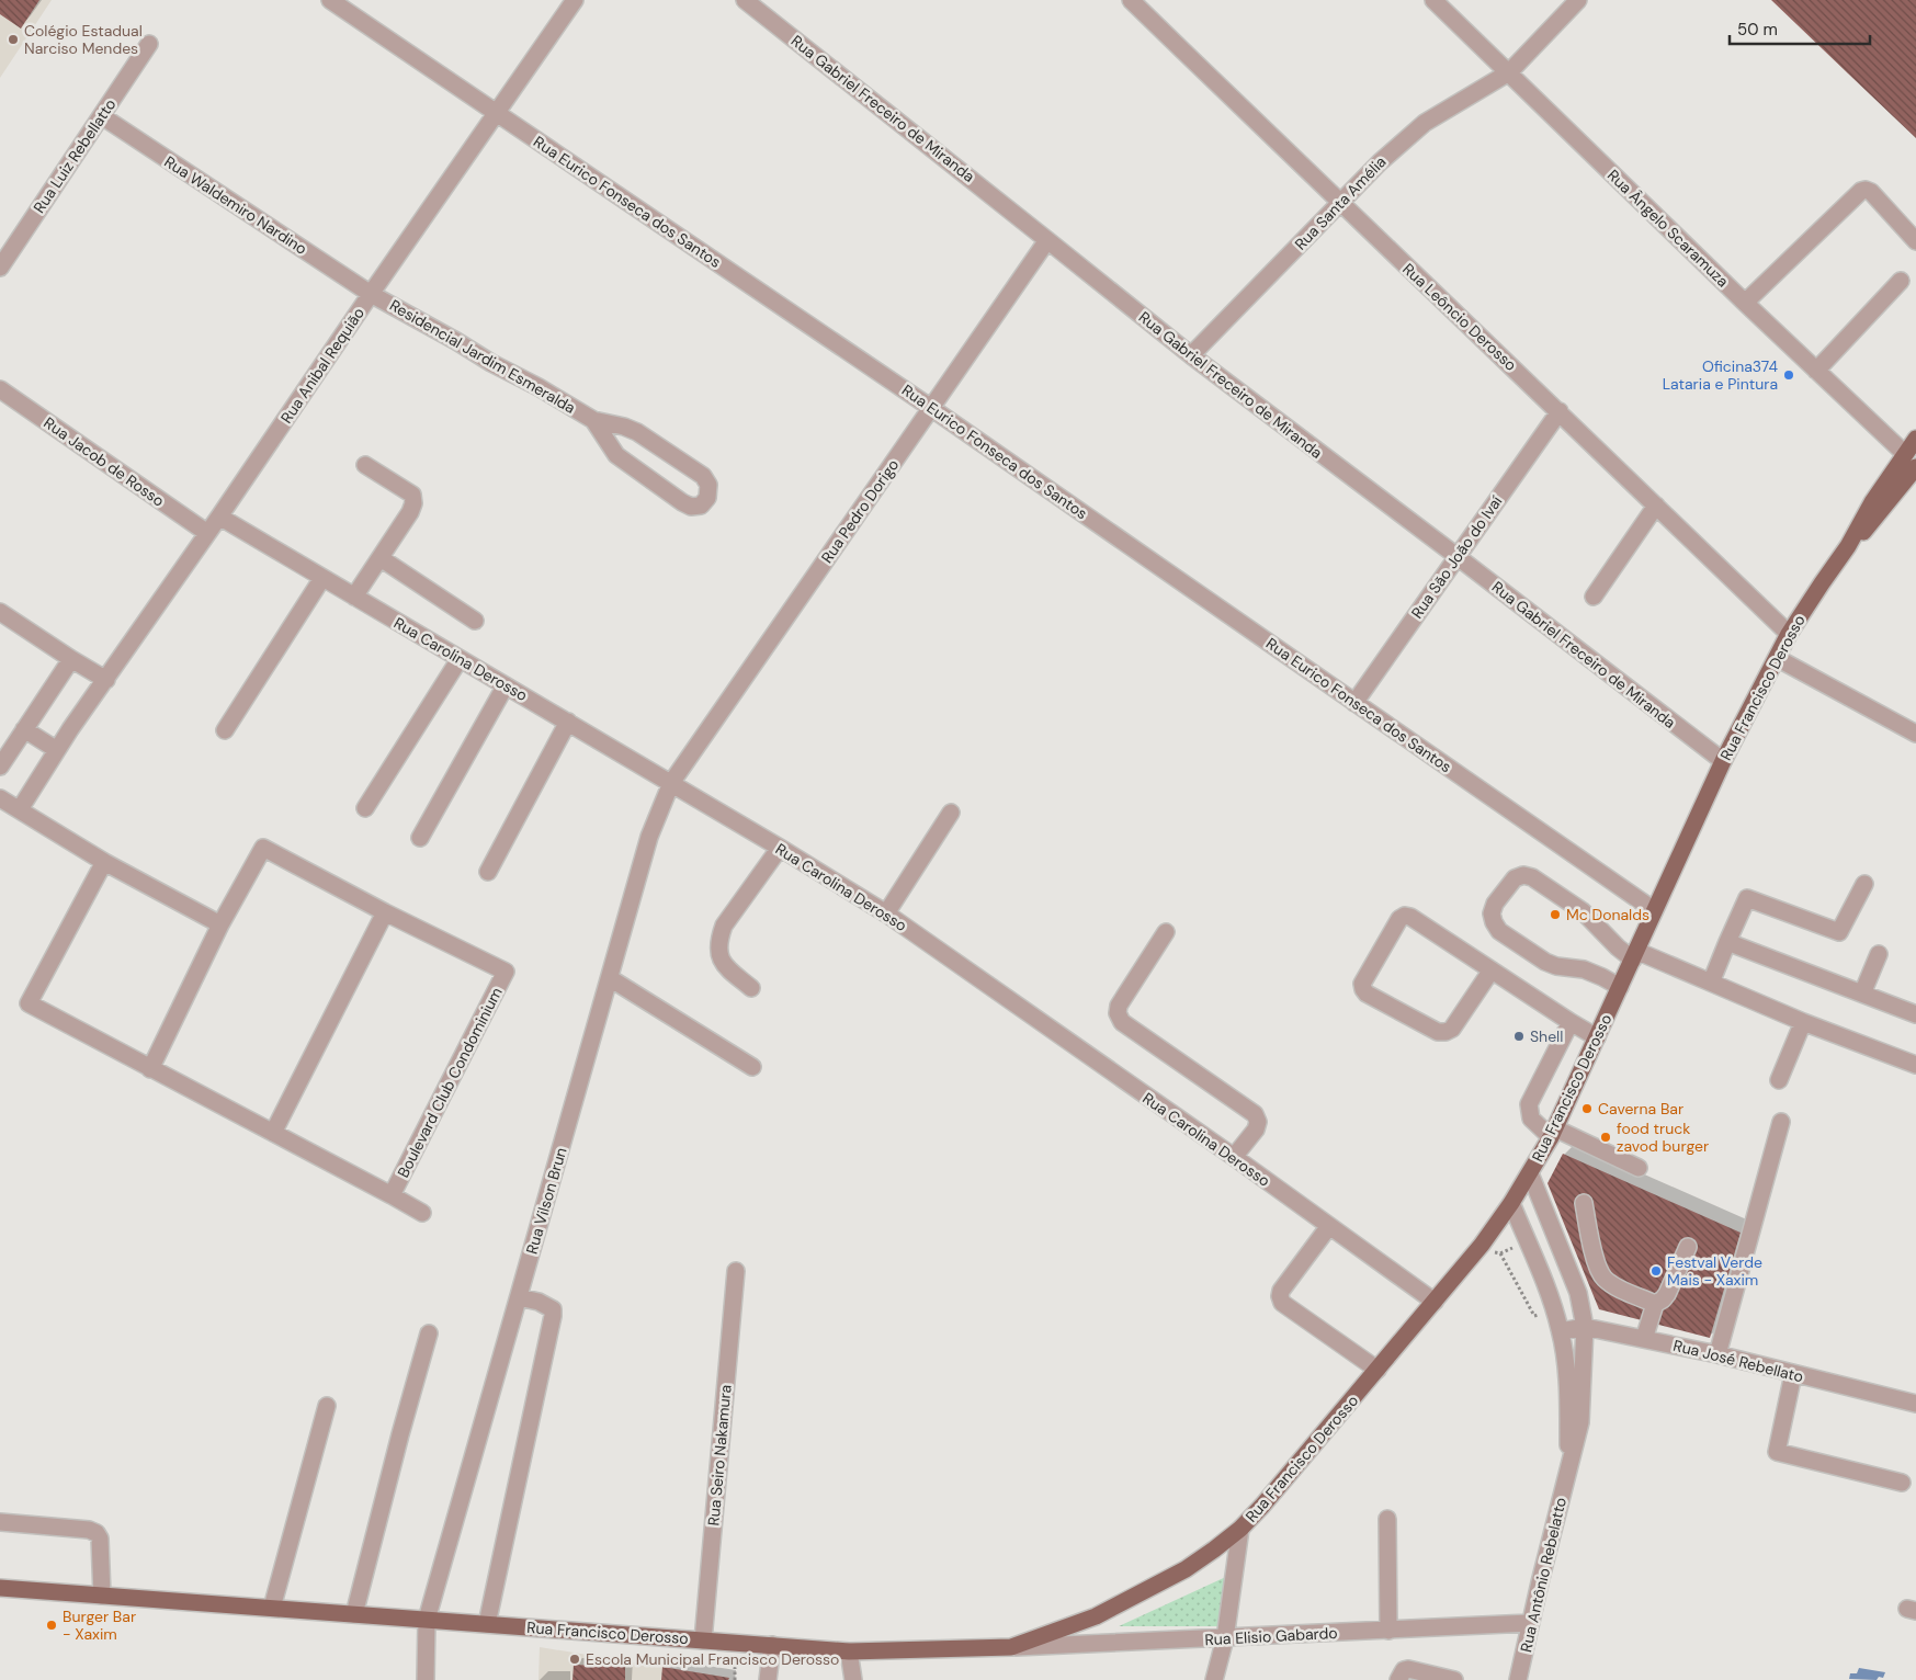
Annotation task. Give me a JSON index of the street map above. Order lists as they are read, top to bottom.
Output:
{
  "streets": {
    "main road": ["Rua Francisco Derosso"],
    "street": [
      "Rua Gabriel Freceiro de Miranda",
      "Rua Luiz Rebellatto",
      "Rua Eurico Fonseca dos Santos",
      "Rua Santa Amélia",
      "Rua Waldemiro Nardino",
      "Rua Ângelo Scaramuza",
      "Rua Leôncio Derosso",
      "Residencial Jardim Esmeralda",
      "Rua Anibal Requião",
      "Rua Jacob de Rosso",
      "Rua Pedro Dorigo",
      "Rua São João do Ivaí",
      "Rua Carolina Derosso",
      "Boulevard Club Condominium",
      "Rua Vilson Brun",
      "Rua José Rebellato",
      "Rua Seiro Nakamura",
      "Rua Antônio Rebelatto",
      "Rua Elisio Gabardo"
    ]
  },
  "crossings": [
    ["Rua Gabriel Freceiro de Miranda", "Rua Santa Amélia"],
    ["Rua Gabriel Freceiro de Miranda", "Rua Pedro Dorigo"],
    ["Rua Gabriel Freceiro de Miranda", "Rua São João do Ivaí"],
    ["Rua Gabriel Freceiro de Miranda", "Rua Francisco Derosso"],
    ["Rua Luiz Rebellatto", "Rua Waldemiro Nardino"],
    ["Rua Eurico Fonseca dos Santos", "Rua Anibal Requião"],
    ["Rua Eurico Fonseca dos Santos", "Rua Pedro Dorigo"],
    ["Rua Eurico Fonseca dos Santos", "Rua São João do Ivaí"],
    ["Rua Eurico Fonseca dos Santos", "Rua Francisco Derosso"],
    ["Rua Santa Amélia", "Rua Ângelo Scaramuza"],
    ["Rua Santa Amélia", "Rua Leôncio Derosso"],
    ["Rua Waldemiro Nardino", "Residencial Jardim Esmeralda"],
    ["Rua Waldemiro Nardino", "Rua Anibal Requião"],
    ["Rua Ângelo Scaramuza", "Rua Francisco Derosso"],
    ["Rua Leôncio Derosso", "Rua São João do Ivaí"],
    ["Rua Leôncio Derosso", "Rua Francisco Derosso"],
    ["Residencial Jardim Esmeralda", "Rua Anibal Requião"],
    ["Rua Anibal Requião", "Rua Jacob de Rosso"],
    ["Rua Anibal Requião", "Rua Carolina Derosso"],
    ["Rua Pedro Dorigo", "Rua Carolina Derosso"],
    ["Rua Pedro Dorigo", "Rua Vilson Brun"],
    ["Rua Carolina Derosso", "Rua Francisco Derosso"],
    ["Rua Carolina Derosso", "Rua Vilson Brun"],
    ["Rua Francisco Derosso", "Rua Vilson Brun"],
    ["Rua Francisco Derosso", "Rua Seiro Nakamura"],
    ["Rua Francisco Derosso", "Rua Antônio Rebelatto"],
    ["Rua Francisco Derosso", "Rua Elisio Gabardo"],
    ["Rua José Rebellato", "Rua Antônio Rebelatto"],
    ["Rua Antônio Rebelatto", "Rua Elisio Gabardo"]
  ],
  "places": [
    "Colégio Estadual Narciso Mendes",
    "Oficina374 Lataria e Pintura",
    "Mc Donalds",
    "Shell",
    "Caverna Bar",
    "food truck zavod burger",
    "Festval Verde Mais - Xaxim",
    "Burger Bar - Xaxim",
    "Escola Municipal Francisco Derosso"
  ],
  "scale_bar": "50 m"
}
